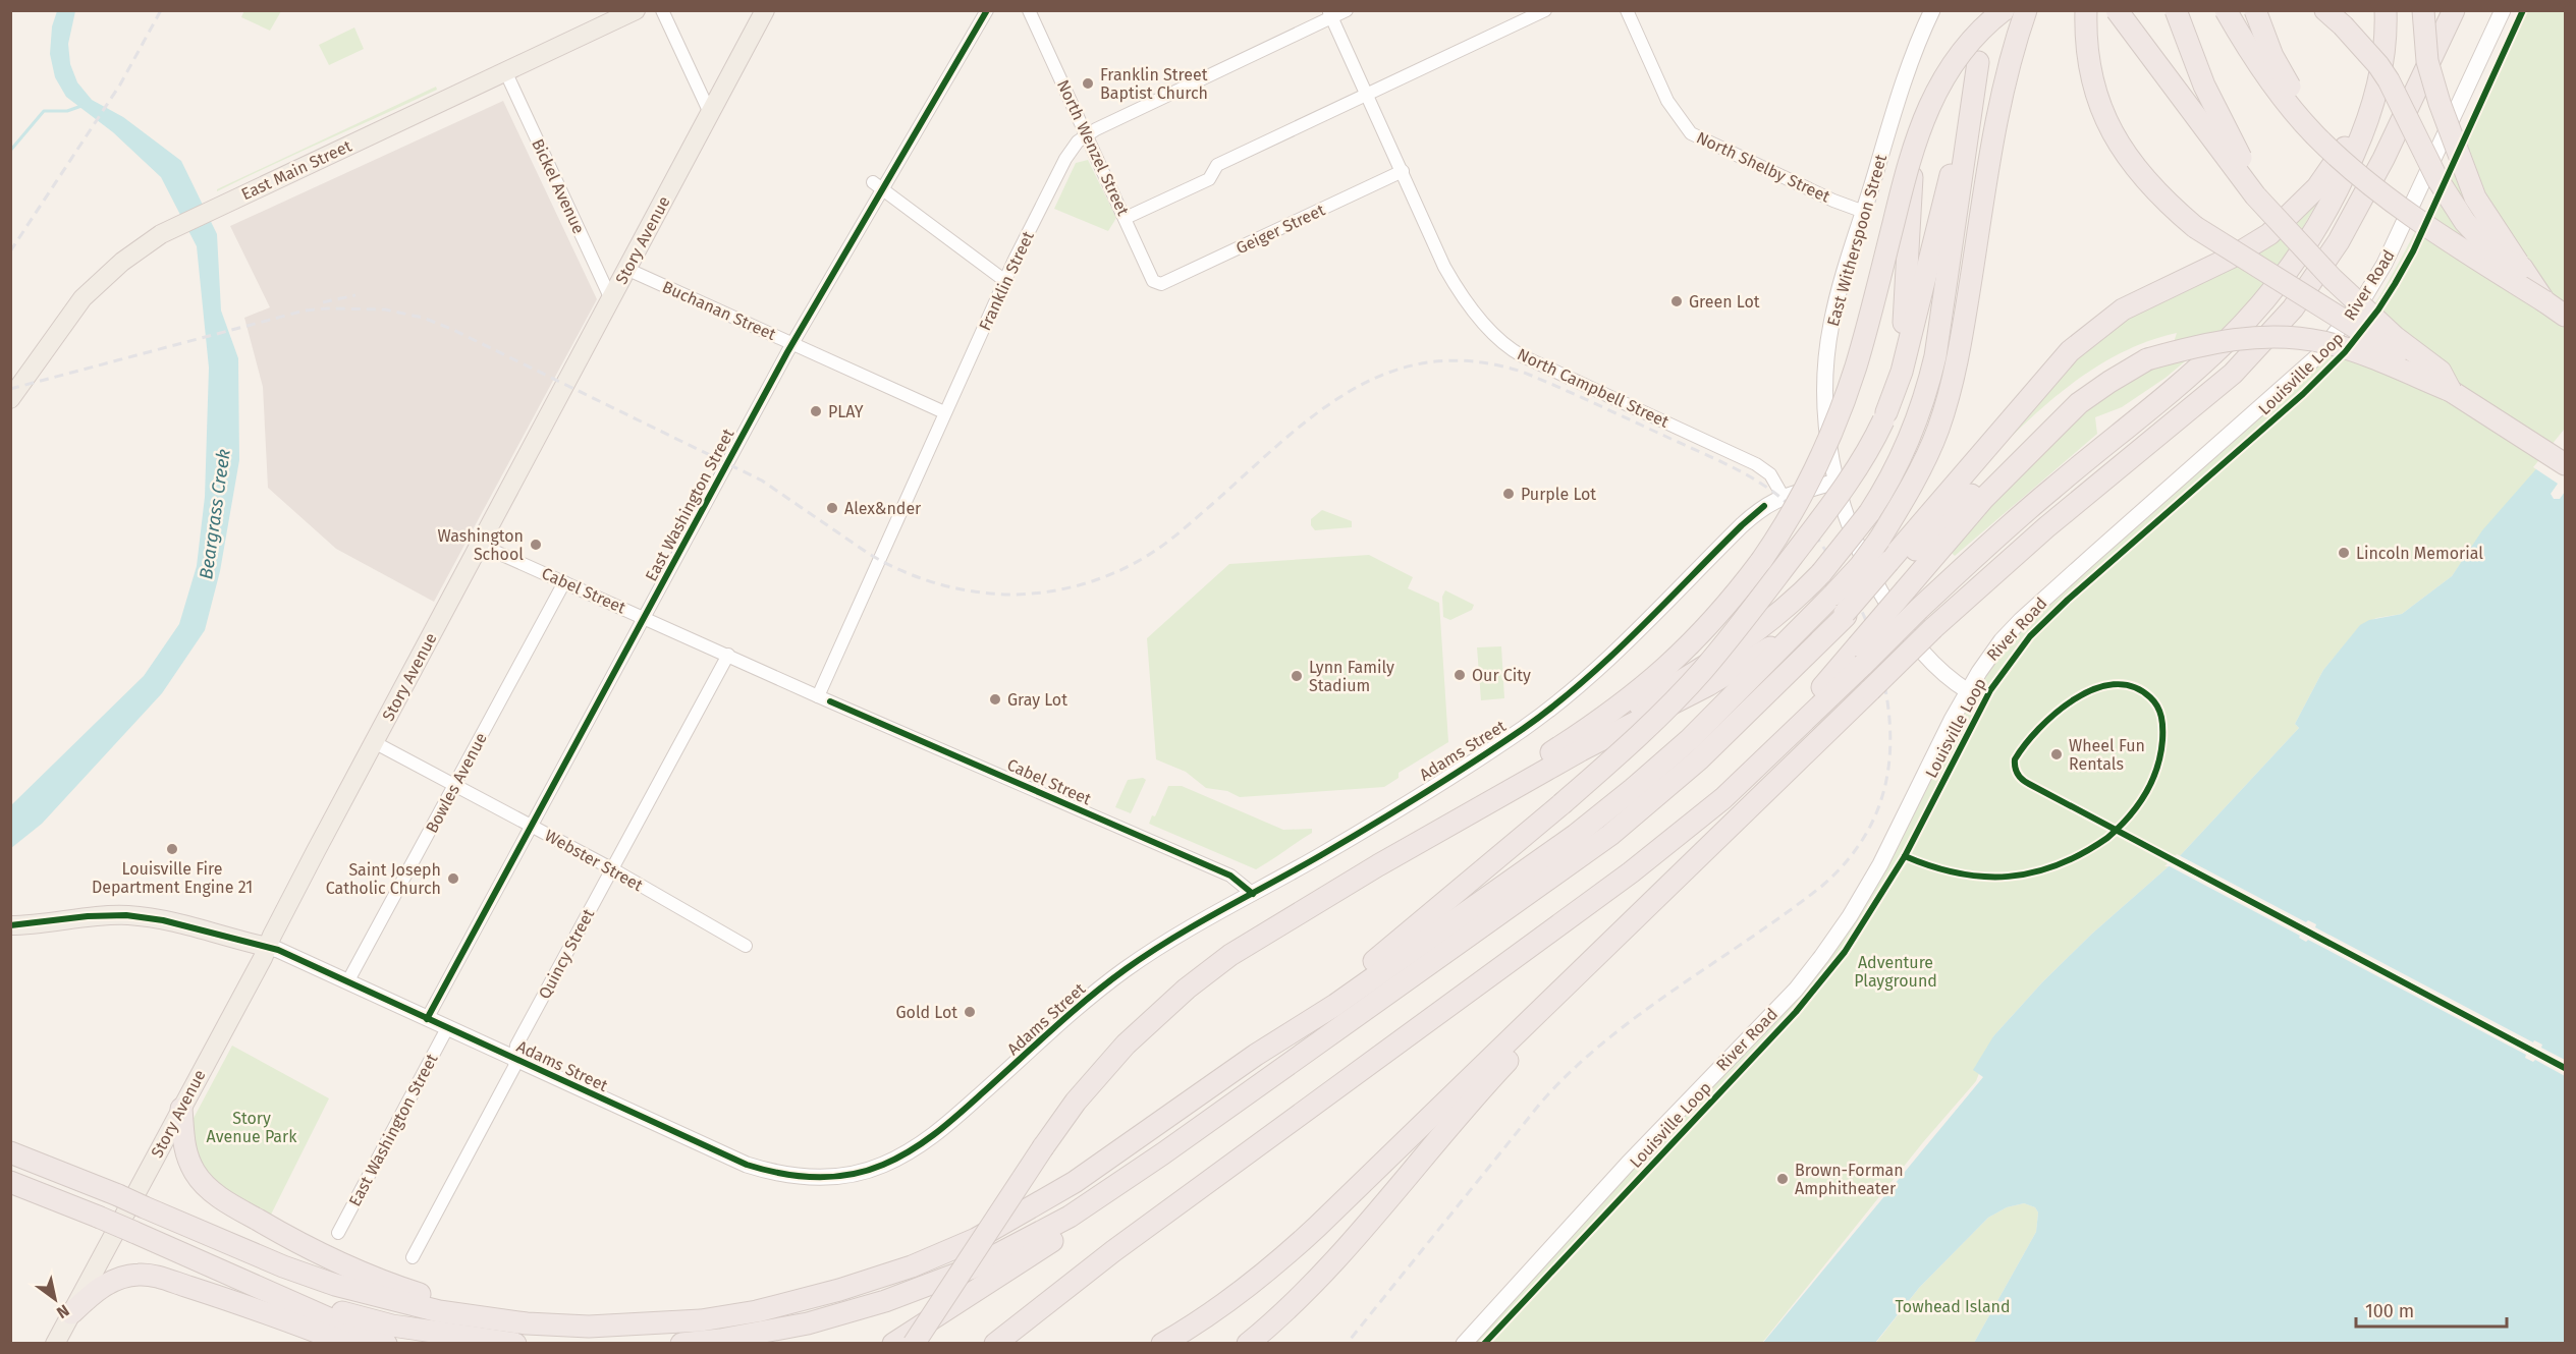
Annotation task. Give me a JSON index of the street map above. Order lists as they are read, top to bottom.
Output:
{
  "streets": {
    "main road": ["East Main Street", "Story Avenue"],
    "street": [
      "North Wenzel Street",
      "North Shelby Street",
      "Bickel Avenue",
      "Geiger Street",
      "East Witherspoon Street",
      "Franklin Street",
      "River Road",
      "Buchanan Street",
      "North Campbell Street",
      "East Washington Street",
      "Cabel Street",
      "Adams Street",
      "Bowles Avenue",
      "Webster Street",
      "Quincy Street"
    ],
    "cycle path": ["Louisville Loop"]
  },
  "crossings": [
    ["North Wenzel Street", "Geiger Street"],
    ["North Wenzel Street", "Franklin Street"],
    ["North Shelby Street", "East Witherspoon Street"],
    ["East Main Street", "Bickel Avenue"],
    ["Bickel Avenue", "Story Avenue"],
    ["Geiger Street", "North Campbell Street"],
    ["Story Avenue", "Buchanan Street"],
    ["Story Avenue", "Cabel Street"],
    ["Story Avenue", "Adams Street"],
    ["Story Avenue", "Webster Street"],
    ["East Witherspoon Street", "River Road"],
    ["East Witherspoon Street", "Adams Street"],
    ["Franklin Street", "Buchanan Street"],
    ["Franklin Street", "North Campbell Street"],
    ["Franklin Street", "Cabel Street"],
    ["Buchanan Street", "East Washington Street"],
    ["North Campbell Street", "Adams Street"],
    ["East Washington Street", "Cabel Street"],
    ["East Washington Street", "Adams Street"],
    ["East Washington Street", "Webster Street"],
    ["Cabel Street", "Adams Street"],
    ["Cabel Street", "Bowles Avenue"],
    ["Cabel Street", "Quincy Street"],
    ["Adams Street", "Bowles Avenue"],
    ["Adams Street", "Quincy Street"],
    ["Bowles Avenue", "Webster Street"],
    ["Webster Street", "Quincy Street"]
  ],
  "water": ["Beargrass Creek"],
  "parks": ["Adventure Playground", "Story Avenue Park", "Towhead Island"],
  "places": [
    "Franklin Street Baptist Church",
    "Green Lot",
    "PLAY",
    "Purple Lot",
    "Alex&nder",
    "Washington School",
    "Lincoln Memorial",
    "Our City",
    "Lynn Family Stadium",
    "Gray Lot",
    "Wheel Fun Rentals",
    "Louisville Fire Department Engine 21",
    "Saint Joseph Catholic Church",
    "Gold Lot",
    "Brown-Forman Amphitheater"
  ],
  "scale_bar": "100 m",
  "north": "bottom right"
}
